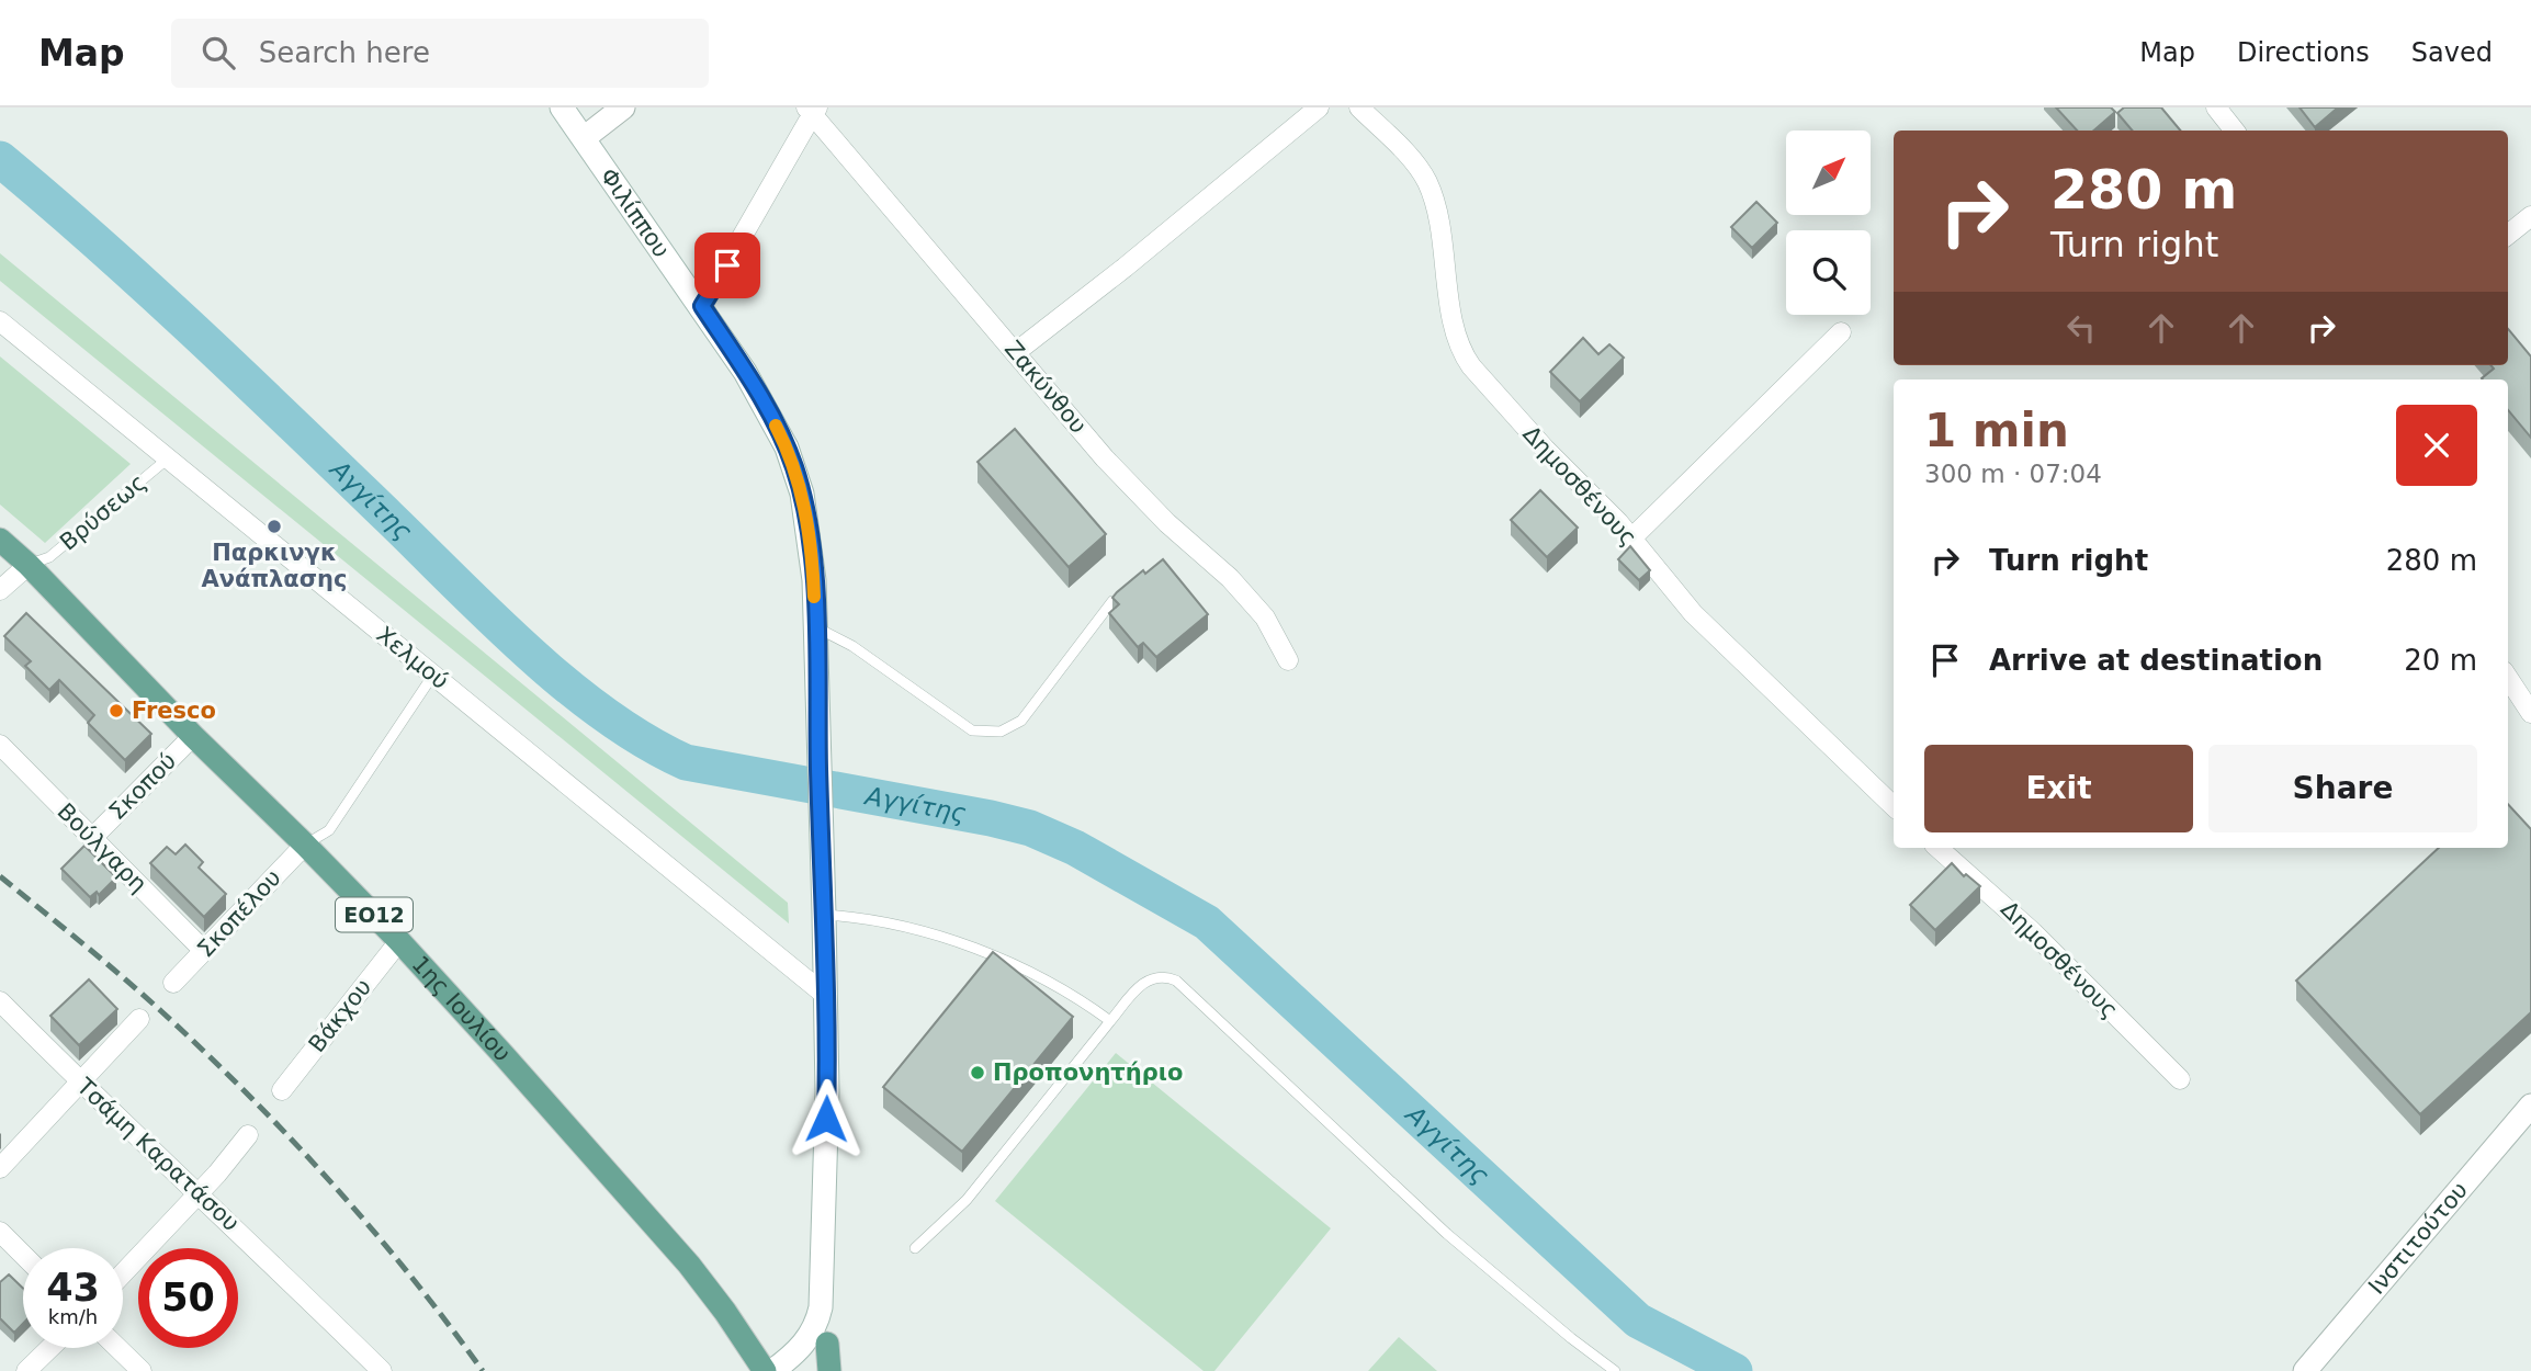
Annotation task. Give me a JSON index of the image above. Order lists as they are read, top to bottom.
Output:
{
  "streets": {
    "main road": [
      "Φιλίππου",
      "ΕΟ12",
      "1ης Ιουλίου",
      "Ινστιτούτου"
    ],
    "street": [
      "Ζακύνθου",
      "Δημοσθένους",
      "Βρύσεως",
      "Χελμού",
      "Σκοπού",
      "Βούλγαρη",
      "Σκοπέλου",
      "Βάκχου",
      "Τσάμη Καρατάσου"
    ]
  },
  "crossings": [
    ["Φιλίππου", "Χελμού"],
    ["Βρύσεως", "Χελμού"],
    ["Βρύσεως", "1ης Ιουλίου"],
    ["Σκοπού", "Βούλγαρη"],
    ["Σκοπού", "1ης Ιουλίου"],
    ["Βούλγαρη", "Σκοπέλου"],
    ["Σκοπέλου", "1ης Ιουλίου"],
    ["1ης Ιουλίου", "Βάκχου"]
  ],
  "water": ["Αγγίτης"],
  "places": ["Παρκινγκ Ανάπλασης", "Fresco", "Προπονητήριο"],
  "north": "top right",
  "page": {
    "header": "Map",
    "search": "Search here",
    "nav": ["Map", "Directions", "Saved"],
    "turn": ["280 m", "Turn right"],
    "heading": ["1 min", "300 m · 07:04"],
    "list": [
      {
        "name": "Turn right",
        "value": "280 m"
      },
      {
        "name": "Arrive at destination",
        "value": "20 m"
      }
    ],
    "buttons": ["Exit", "Share"],
    "speed": "43 km/h",
    "limit": "50"
  }
}
